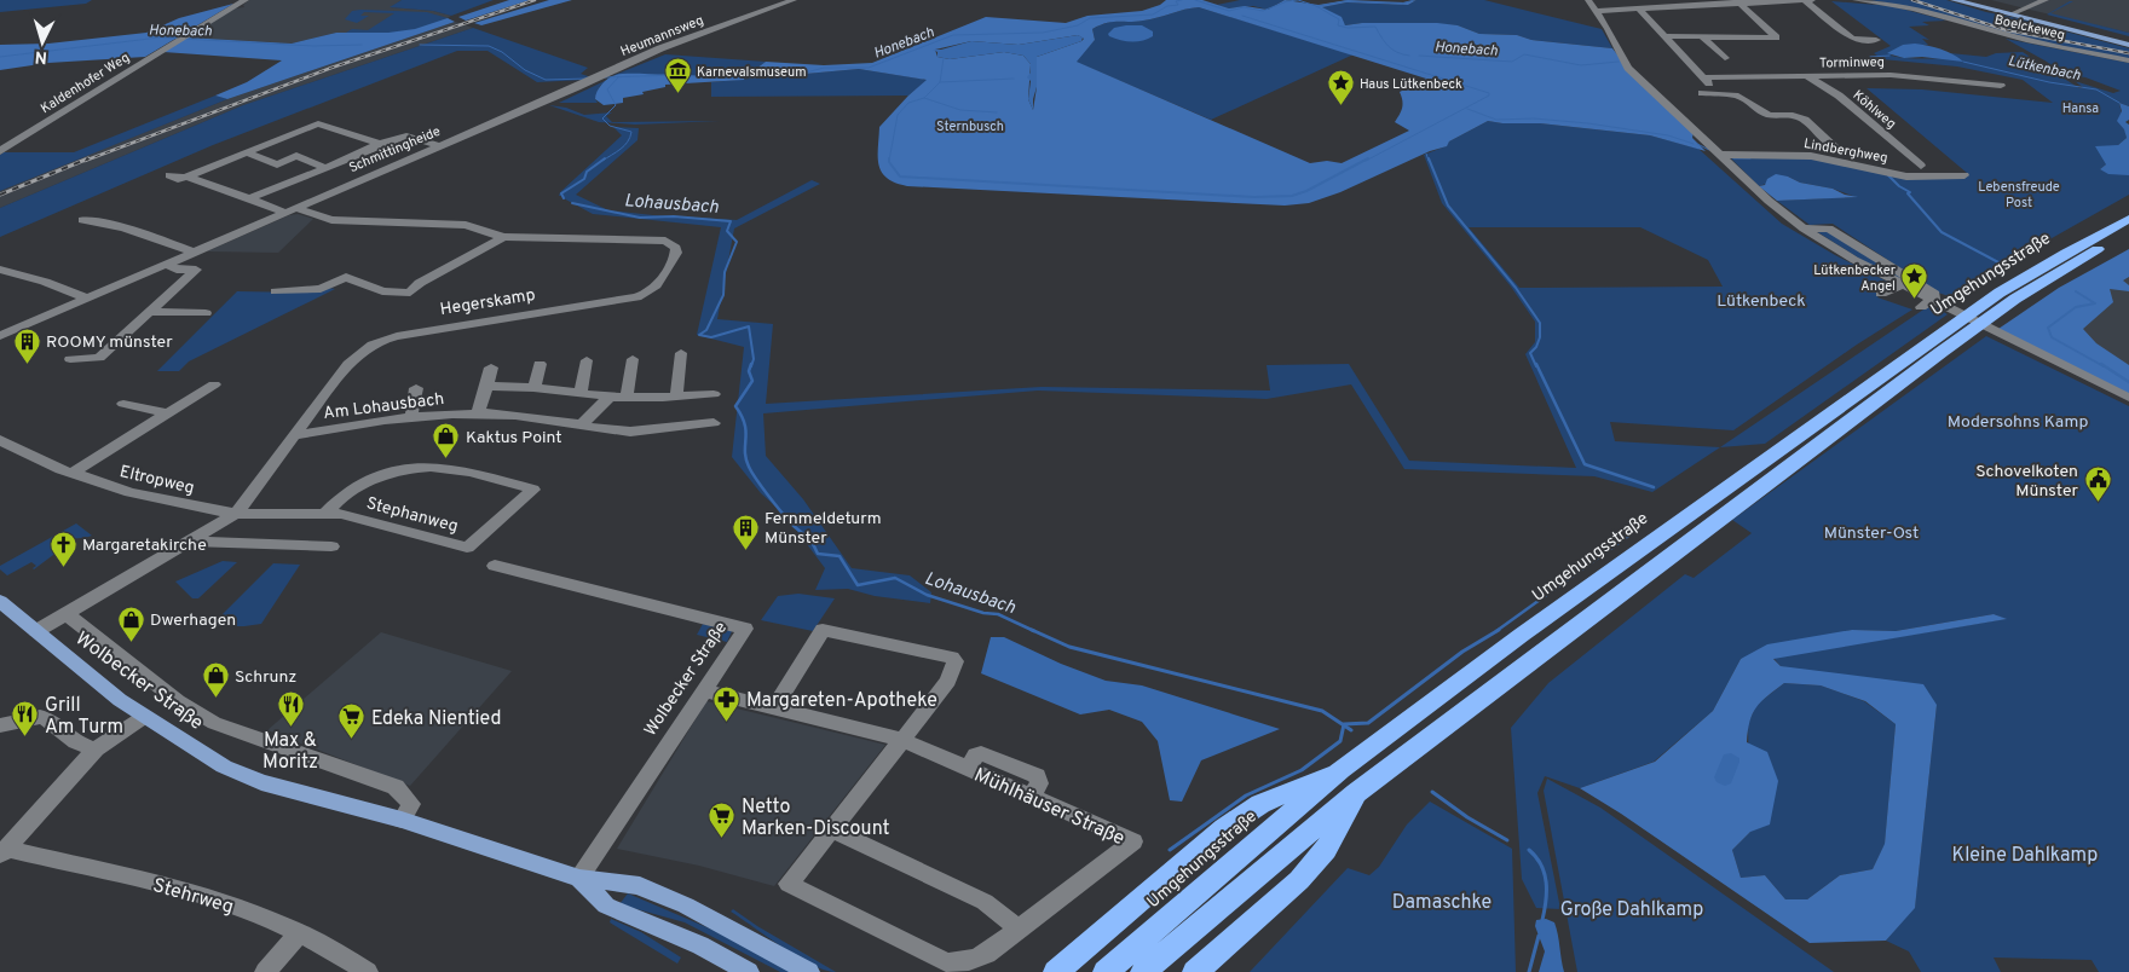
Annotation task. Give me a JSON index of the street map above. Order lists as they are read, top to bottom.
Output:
{
  "streets": {
    "highway": ["Umgehungsstraße"],
    "main road": ["Wolbecker Straße"],
    "street": [
      "Boelckeweg",
      "Heumannsweg",
      "Torminweg",
      "Kaldenhofer Weg",
      "Köhlweg",
      "Schmittingheide",
      "Lindberghweg",
      "Hegerskamp",
      "Am Lohausbach",
      "Eltropweg",
      "Stephanweg",
      "Mühlhäuser Straße",
      "Stehrweg"
    ]
  },
  "crossings": [
    ["Heumannsweg", "Schmittingheide"],
    ["Torminweg", "Köhlweg"],
    ["Schmittingheide", "Hegerskamp"],
    ["Hegerskamp", "Am Lohausbach"],
    ["Hegerskamp", "Eltropweg"],
    ["Hegerskamp", "Stephanweg"],
    ["Hegerskamp", "Wolbecker Straße"],
    ["Eltropweg", "Stephanweg"],
    ["Wolbecker Straße", "Mühlhäuser Straße"]
  ],
  "water": ["Honebach", "Lütkenbach", "Lohausbach"],
  "parks": [
    "Hansa",
    "Sternbusch",
    "Lebensfreude Post",
    "Lütkenbeck",
    "Modersohns Kamp",
    "Münster-Ost",
    "Kleine Dahlkamp",
    "Damaschke",
    "Große Dahlkamp"
  ],
  "places": {
    "museum": ["Karnevalsmuseum"],
    "place": ["Haus Lütkenbeck", "Lütkenbecker Angel"],
    "building": ["ROOMY münster", "Fernmeldeturm Münster"],
    "shop": ["Kaktus Point", "Dwerhagen", "Schrunz"],
    "public building": ["Schovelkoten Münster"],
    "church": ["Margaretakirche"],
    "pharmacy": ["Margareten-Apotheke"],
    "restaurant": ["Max & Moritz", "Grill Am Turm"],
    "supermarket": ["Edeka Nientied", "Netto Marken-Discount"]
  },
  "north": "bottom"
}
